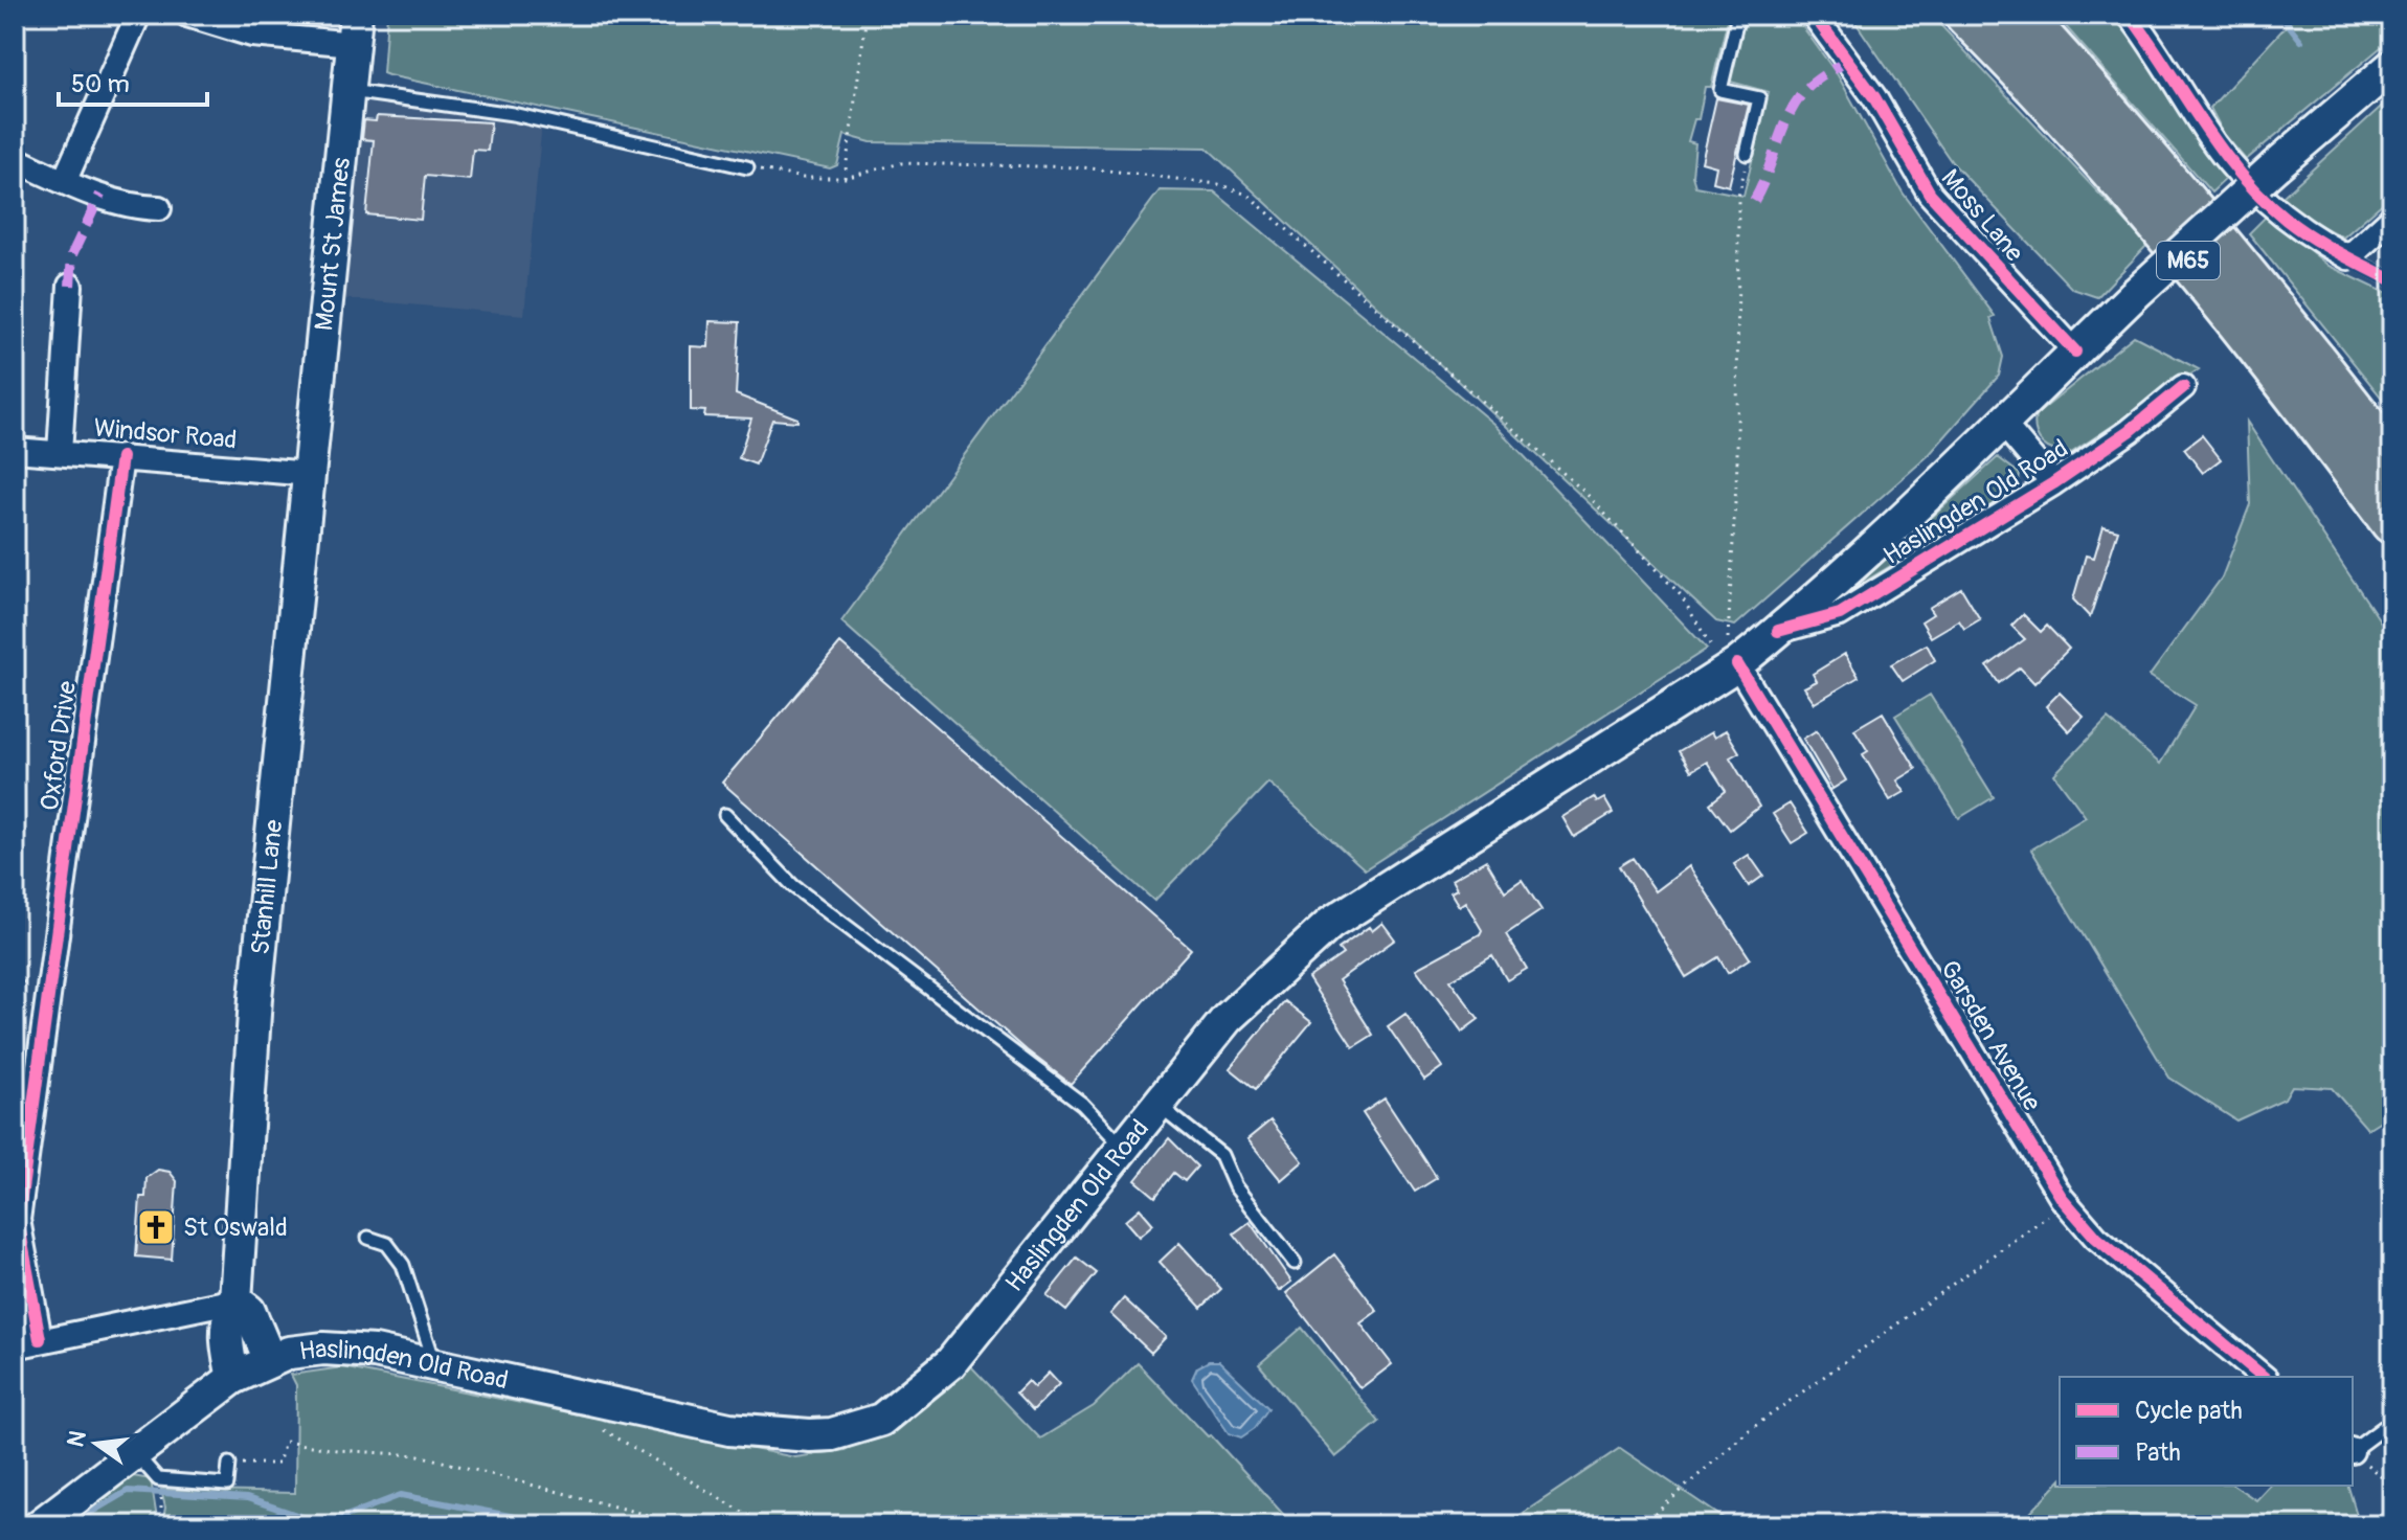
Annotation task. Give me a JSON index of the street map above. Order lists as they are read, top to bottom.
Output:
{
  "streets": {
    "highway": ["M65"],
    "main road": ["Mount St James", "Haslingden Old Road", "Stanhill Lane"],
    "street": [
      "Moss Lane",
      "Windsor Road",
      "Oxford Drive",
      "Garsden Avenue"
    ]
  },
  "crossings": [
    ["Moss Lane", "Haslingden Old Road"],
    ["Mount St James", "Windsor Road"],
    ["Mount St James", "Stanhill Lane"],
    ["Windsor Road", "Oxford Drive"],
    ["Windsor Road", "Stanhill Lane"],
    ["Haslingden Old Road", "Stanhill Lane"],
    ["Haslingden Old Road", "Garsden Avenue"]
  ],
  "places": {
    "church": ["St Oswald"]
  },
  "legend": ["Cycle path", "Path"],
  "scale_bar": "50 m",
  "north": "left"
}
